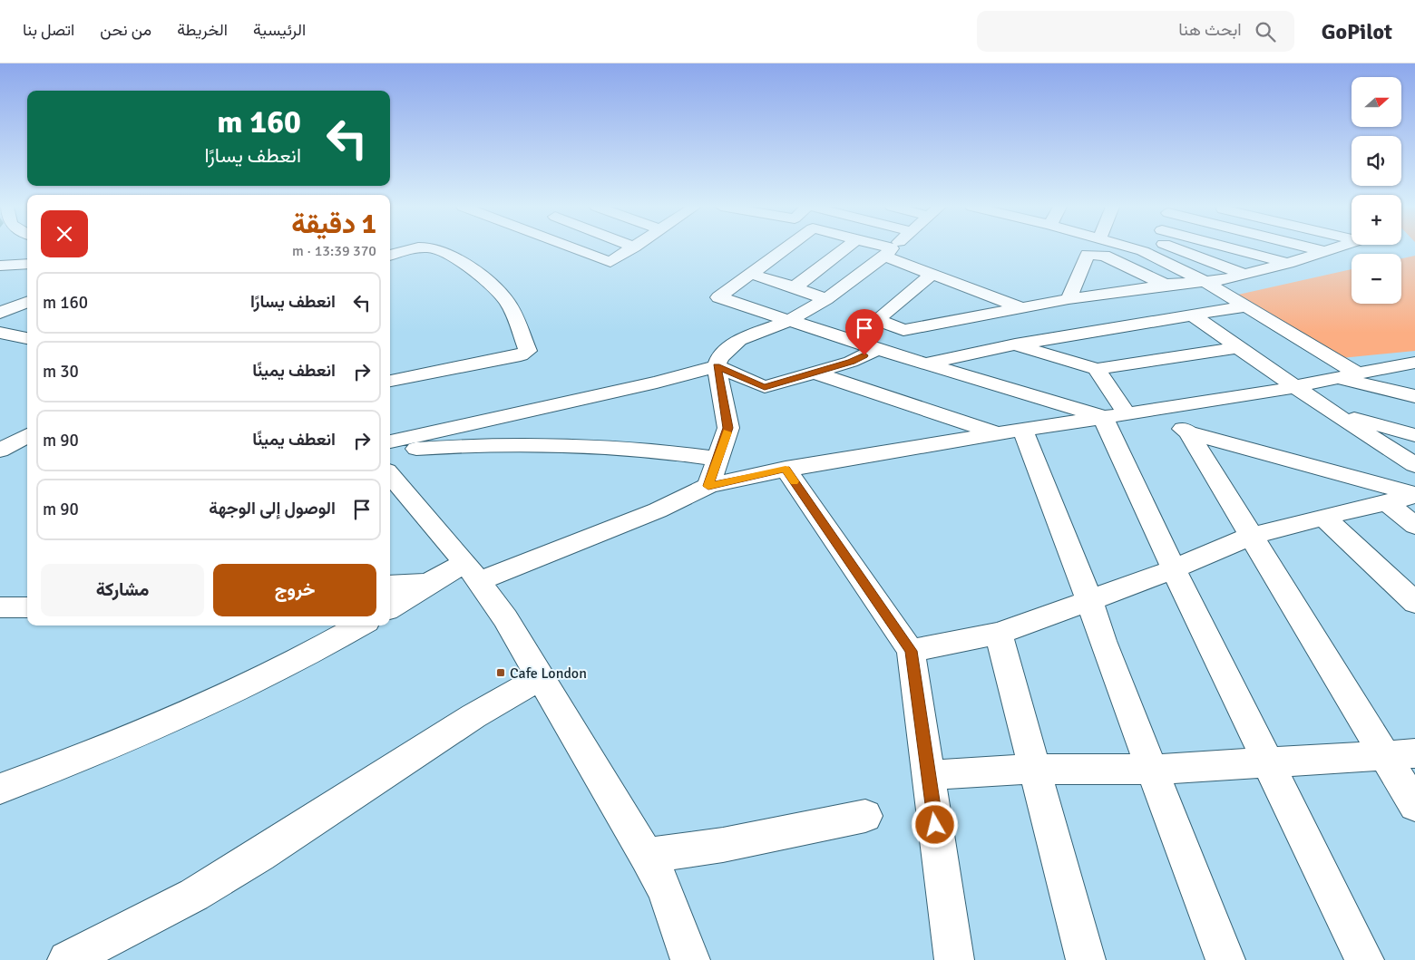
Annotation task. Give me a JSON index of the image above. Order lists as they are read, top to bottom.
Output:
{
  "places": {
    "transit": ["Cafe London"]
  },
  "north": "right",
  "page": {
    "header": "GoPilot",
    "search": "ابحث هنا",
    "nav": [
      "الرئيسية",
      "الخريطة",
      "من نحن",
      "اتصل بنا"
    ],
    "map_buttons": ["+", "−"],
    "turn": ["160 m", "انعطف يسارًا"],
    "heading": ["1 دقيقة", "370 m · 13:39"],
    "list": [
      {
        "name": "انعطف يسارًا",
        "value": "160 m"
      },
      {
        "name": "انعطف يمينًا",
        "value": "30 m"
      },
      {
        "name": "انعطف يمينًا",
        "value": "90 m"
      },
      {
        "name": "الوصول إلى الوجهة",
        "value": "90 m"
      }
    ],
    "buttons": ["خروج", "مشاركة"]
  }
}
